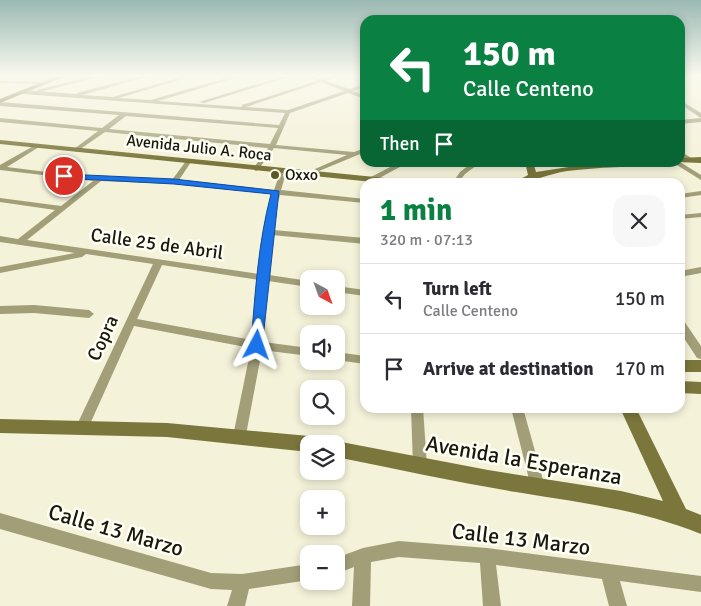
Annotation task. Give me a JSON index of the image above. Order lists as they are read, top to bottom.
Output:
{
  "streets": {
    "street": [
      "Avenida Julio A. Roca",
      "Calle 25 de Abril",
      "Copra",
      "Avenida la Esperanza",
      "Calle 13 Marzo"
    ]
  },
  "crossings": [
    ["Calle 25 de Abril", "Copra"]
  ],
  "places": ["Oxxo"],
  "north": "bottom right",
  "page": {
    "turn": ["150 m", "Calle Centeno"],
    "then": "Then",
    "heading": ["1 min", "320 m · 07:13"],
    "list": [
      {
        "name": "Turn left",
        "note": "Calle Centeno",
        "value": "150 m"
      },
      {
        "name": "Arrive at destination",
        "value": "170 m"
      }
    ],
    "map_buttons": ["+", "−"]
  }
}
